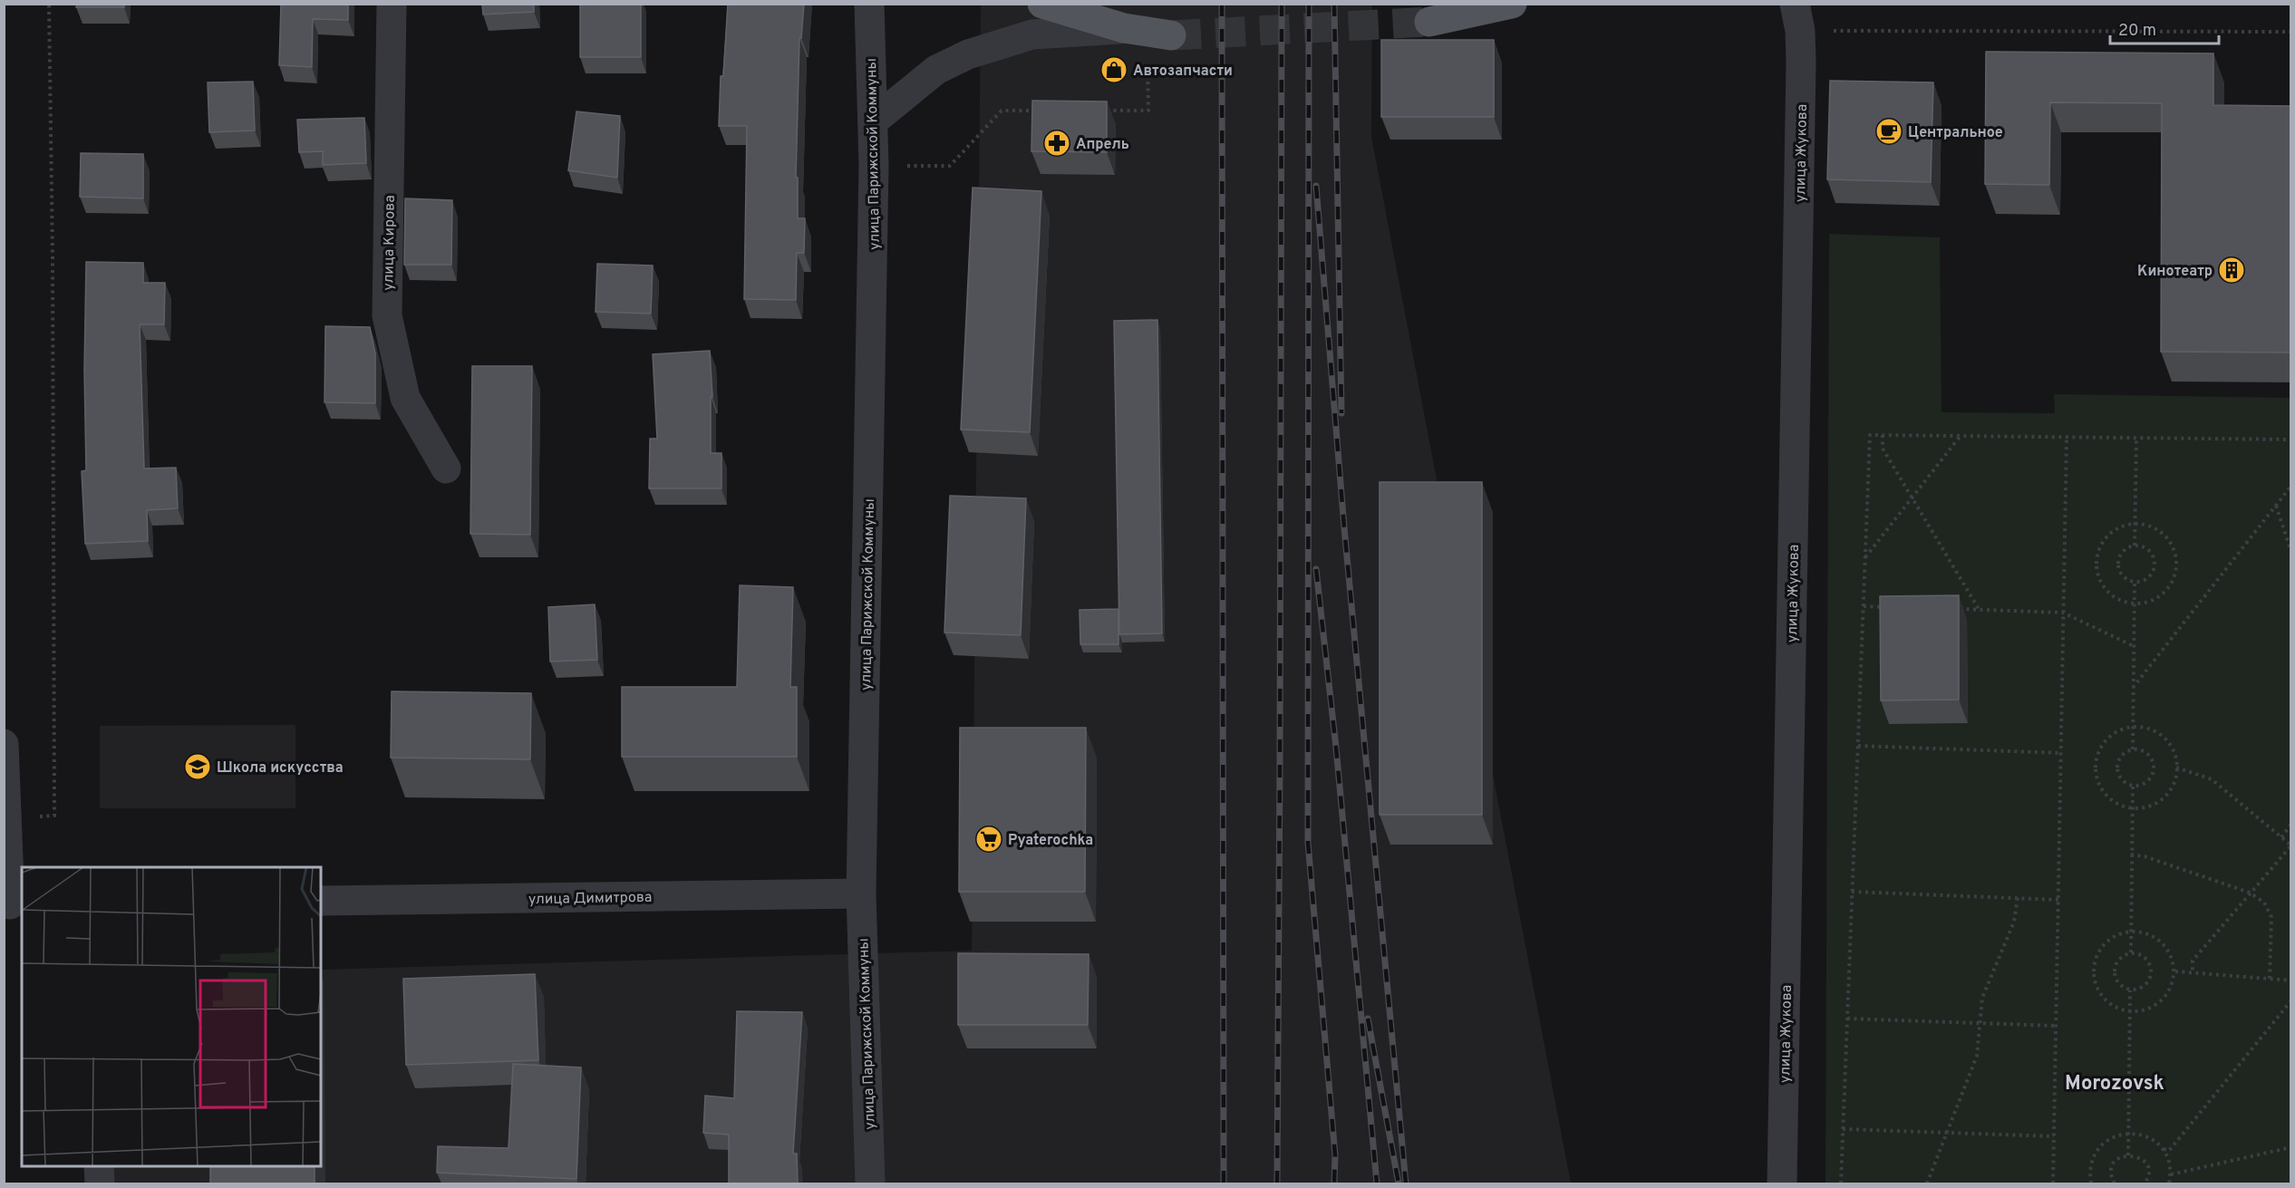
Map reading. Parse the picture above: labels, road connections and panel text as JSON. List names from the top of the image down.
{
  "streets": {
    "street": [
      "улица Жукова",
      "улица Парижской Коммуны",
      "улица Кирова",
      "улица Димитрова"
    ]
  },
  "crossings": [
    ["улица Парижской Коммуны", "улица Димитрова"]
  ],
  "districts": ["Morozovsk"],
  "places": {
    "shop": ["Автозапчасти"],
    "cafe": ["Центральное"],
    "pharmacy": ["Апрель"],
    "building": ["Кинотеатр"],
    "school or university": ["Школа искусства"],
    "supermarket": ["Pyaterochka"]
  },
  "scale_bar": "20 m"
}
